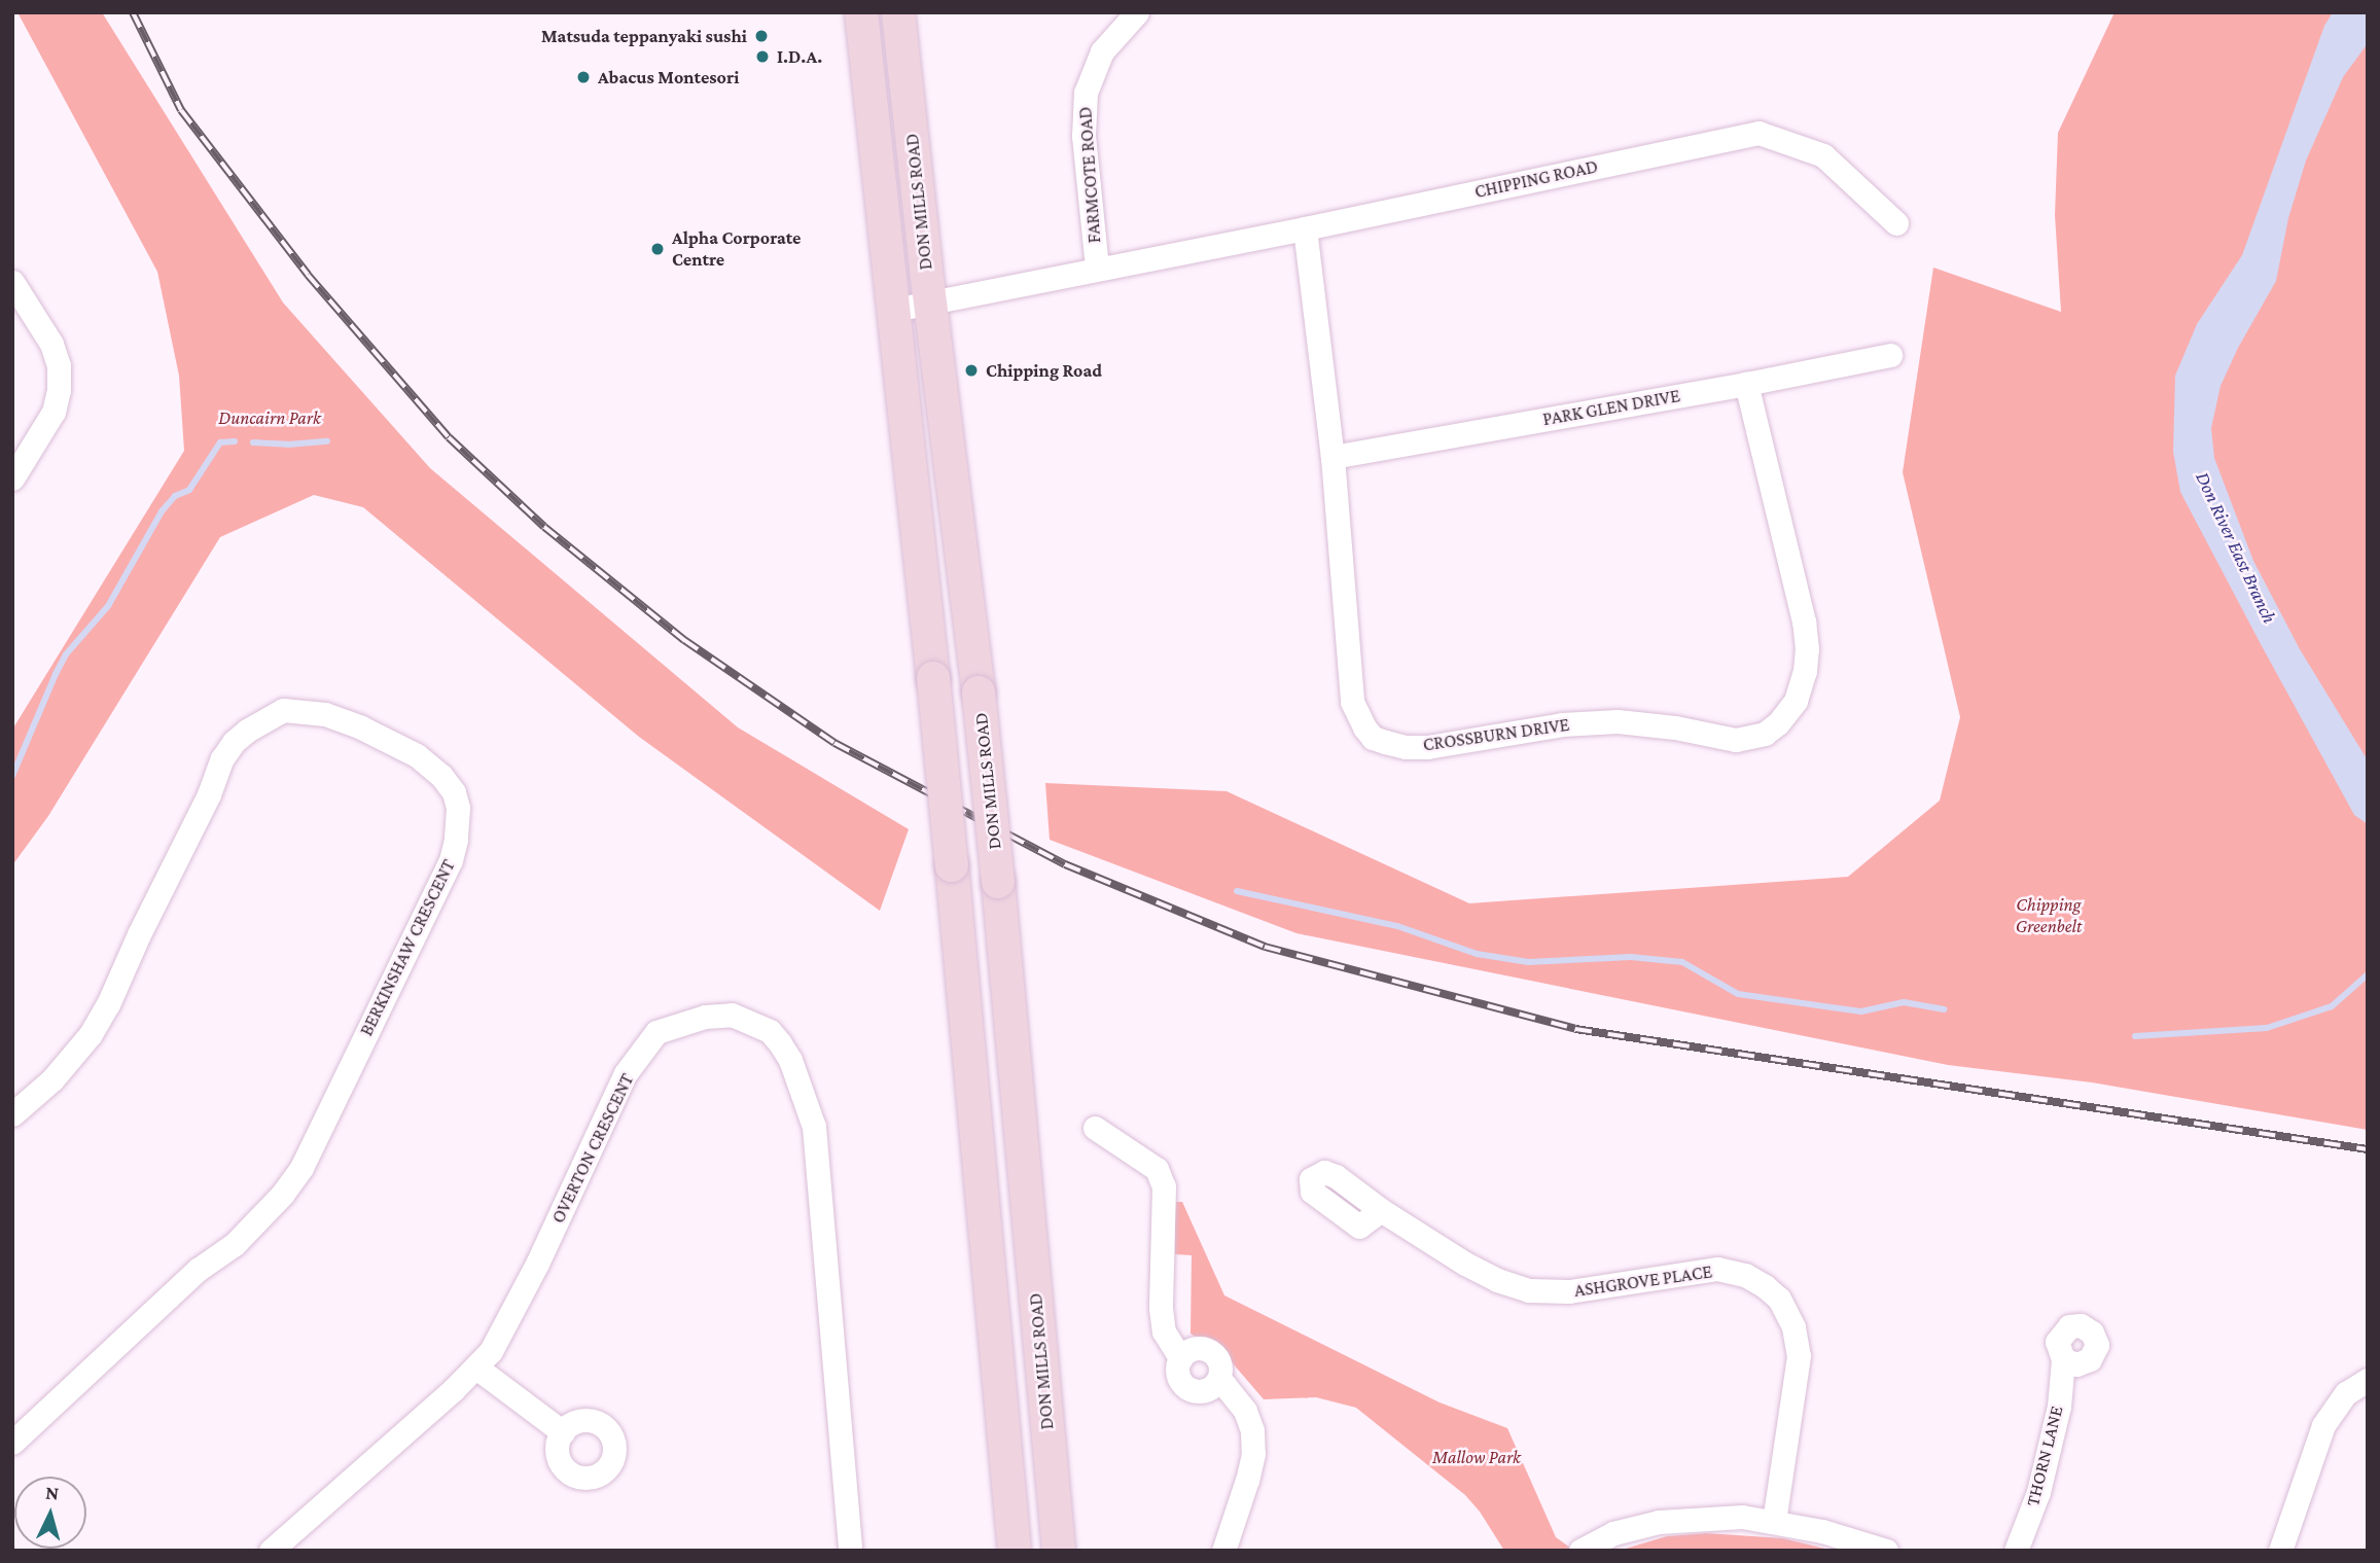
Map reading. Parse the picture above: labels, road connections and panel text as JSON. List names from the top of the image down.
{
  "streets": {
    "main road": ["DON MILLS ROAD"],
    "street": [
      "FARMCOTE ROAD",
      "CHIPPING ROAD",
      "PARK GLEN DRIVE",
      "CROSSBURN DRIVE",
      "BERKINSHAW CRESCENT",
      "OVERTON CRESCENT",
      "ASHGROVE PLACE",
      "THORN LANE"
    ]
  },
  "crossings": [
    ["FARMCOTE ROAD", "CHIPPING ROAD"],
    ["CHIPPING ROAD", "DON MILLS ROAD"],
    ["CHIPPING ROAD", "CROSSBURN DRIVE"],
    ["PARK GLEN DRIVE", "CROSSBURN DRIVE"]
  ],
  "water": ["Don River East Branch"],
  "parks": ["Duncairn Park", "Chipping Greenbelt", "Mallow Park"],
  "places": [
    "Matsuda teppanyaki sushi",
    "I.D.A.",
    "Abacus Montesori",
    "Alpha Corporate Centre",
    "Chipping Road"
  ],
  "north": "top"
}
